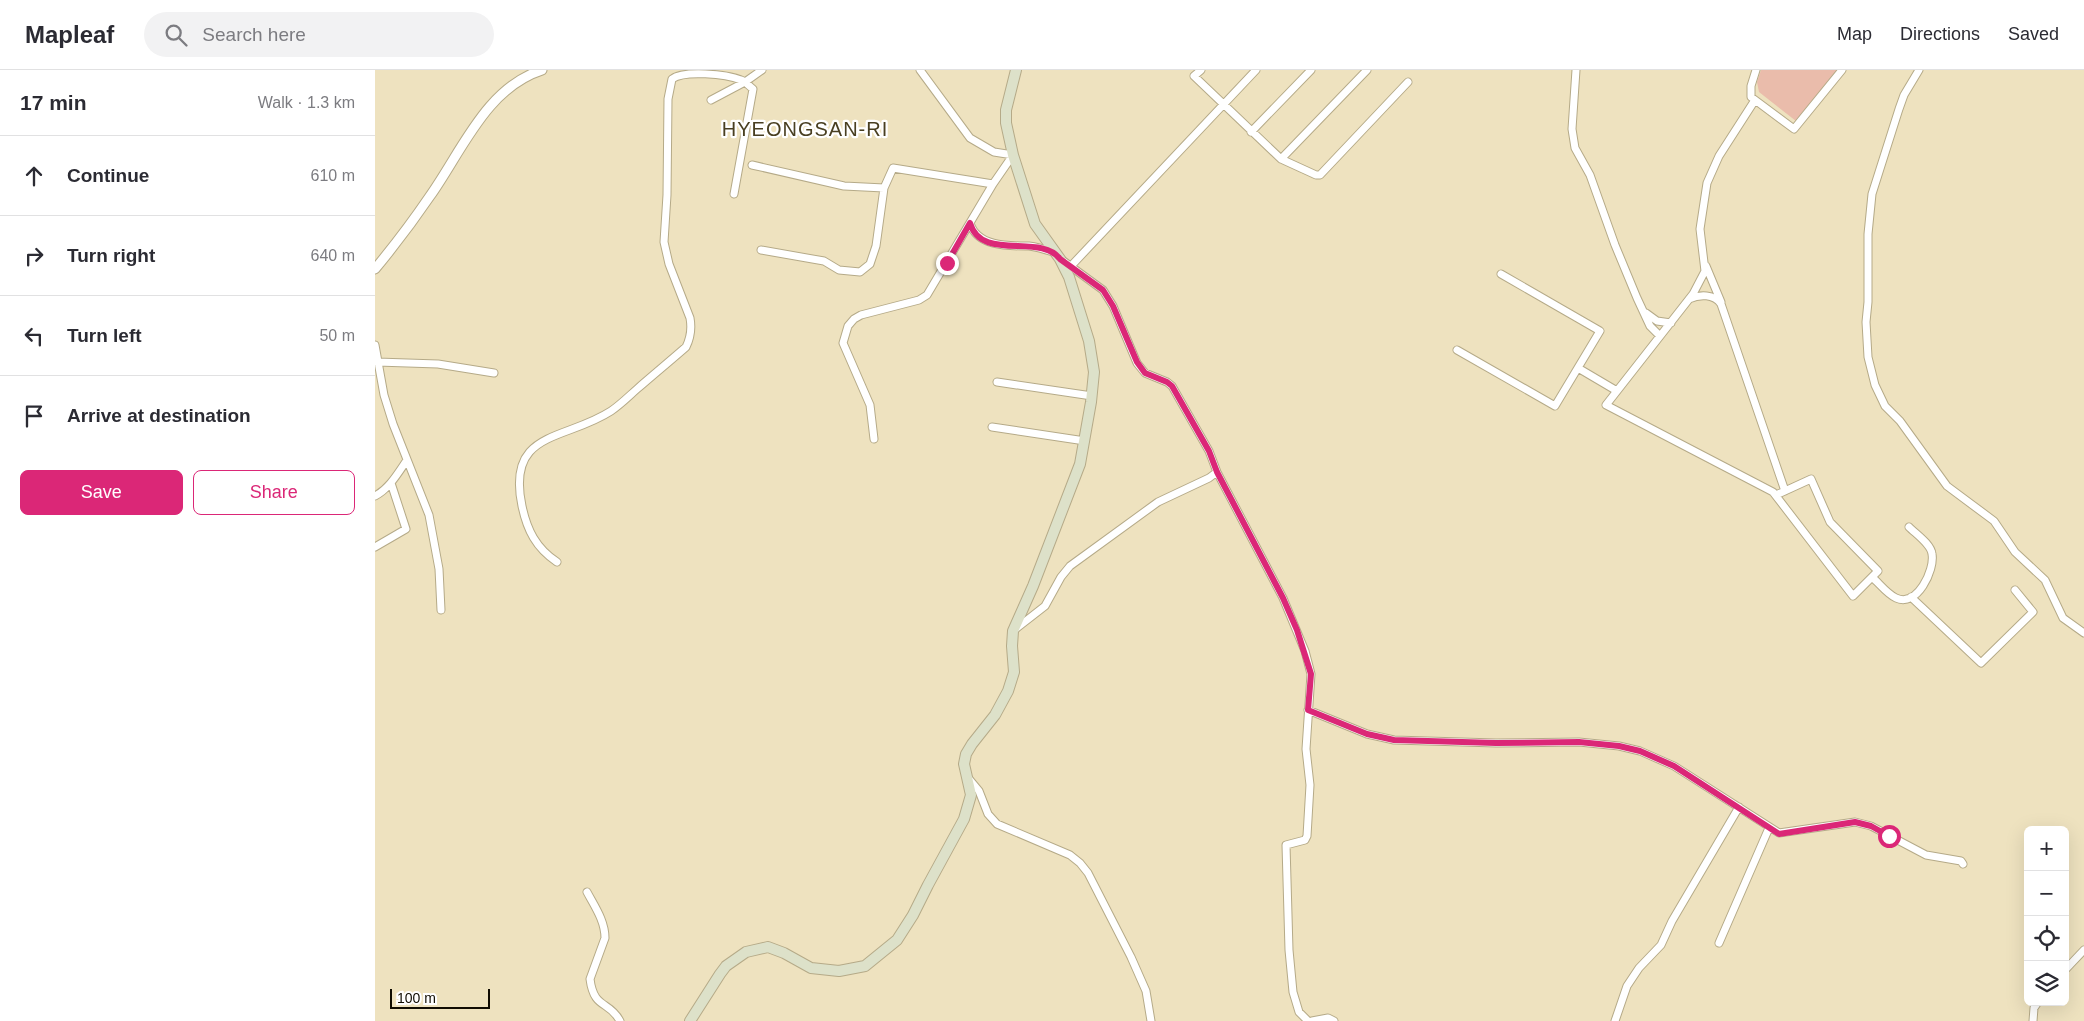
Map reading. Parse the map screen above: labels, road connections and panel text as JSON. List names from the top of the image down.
{
  "districts": ["HYEONGSAN-RI"],
  "scale_bar": "100 m",
  "page": {
    "header": "Mapleaf",
    "search": "Search here",
    "nav": ["Map", "Directions", "Saved"],
    "heading": ["17 min", "Walk · 1.3 km"],
    "list": [
      ["Continue", "610 m"],
      ["Turn right", "640 m"],
      ["Turn left", "50 m"],
      "Arrive at destination"
    ],
    "buttons": ["Save", "Share"],
    "map_buttons": ["+", "−"],
    "scale": "100 m"
  }
}
